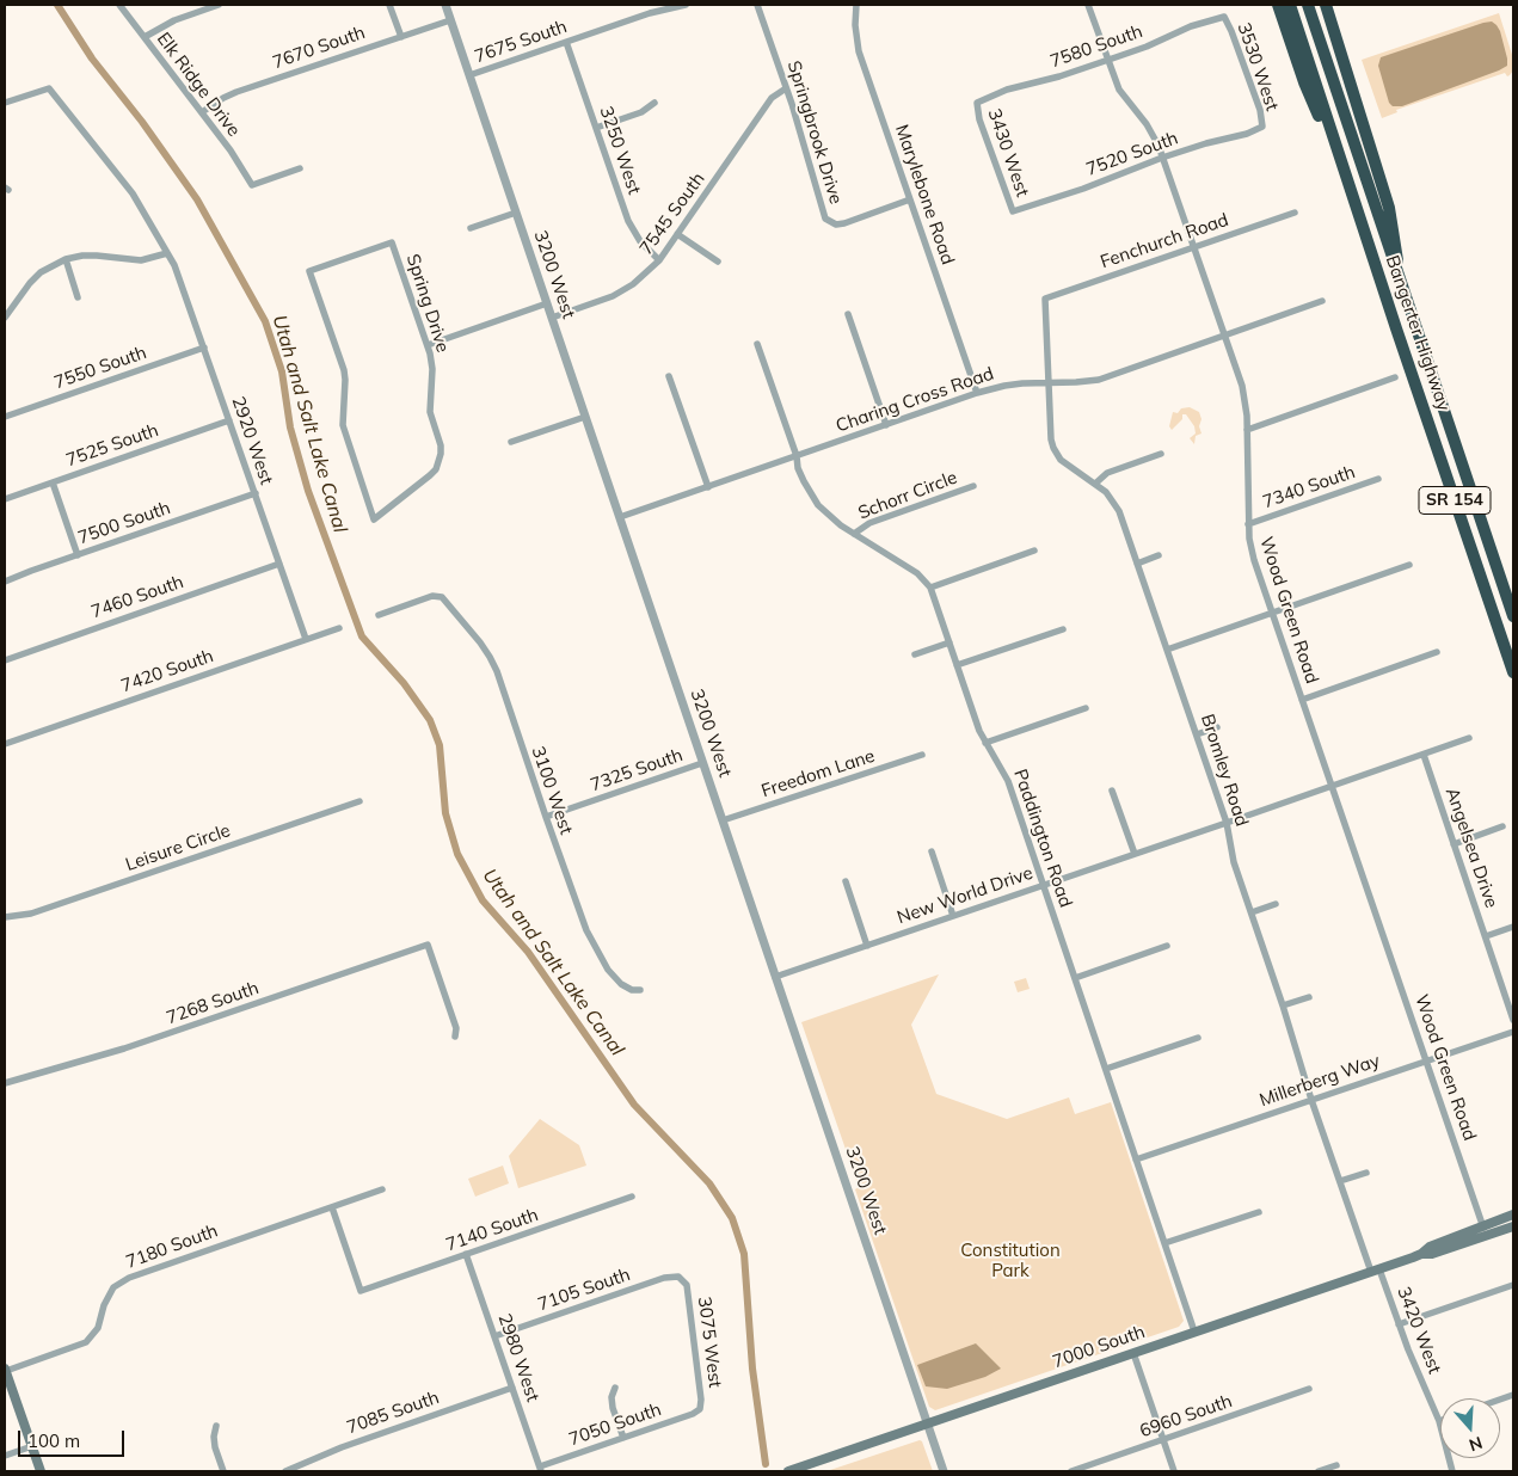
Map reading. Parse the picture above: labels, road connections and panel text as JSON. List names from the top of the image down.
{
  "streets": {
    "highway": ["Bangerter Highway", "SR 154"],
    "main road": ["7000 South"],
    "street": [
      "7675 South",
      "7580 South",
      "7670 South",
      "3530 West",
      "Elk Ridge Drive",
      "Springbrook Drive",
      "3250 West",
      "3430 West",
      "7520 South",
      "Marylebone Road",
      "7545 South",
      "Fenchurch Road",
      "3200 West",
      "Spring Drive",
      "7550 South",
      "Charing Cross Road",
      "2920 West",
      "7525 South",
      "7340 South",
      "Schorr Circle",
      "7500 South",
      "7460 South",
      "Wood Green Road",
      "7420 South",
      "7325 South",
      "Bromley Road",
      "Freedom Lane",
      "3100 West",
      "Paddington Road",
      "Leisure Circle",
      "Angelsea Drive",
      "New World Drive",
      "7268 South",
      "Millerberg Way",
      "7140 South",
      "7180 South",
      "7105 South",
      "3420 West",
      "3075 West",
      "2980 West",
      "7085 South",
      "6960 South",
      "7050 South"
    ]
  },
  "crossings": [
    ["7675 South", "3250 West"],
    ["7675 South", "3200 West"],
    ["7580 South", "3530 West"],
    ["7580 South", "3430 West"],
    ["7580 South", "Wood Green Road"],
    ["7670 South", "Elk Ridge Drive"],
    ["7670 South", "3200 West"],
    ["3530 West", "7520 South"],
    ["Springbrook Drive", "Marylebone Road"],
    ["Springbrook Drive", "7545 South"],
    ["3250 West", "7545 South"],
    ["3430 West", "7520 South"],
    ["7520 South", "Wood Green Road"],
    ["Marylebone Road", "Charing Cross Road"],
    ["7545 South", "3200 West"],
    ["Fenchurch Road", "Wood Green Road"],
    ["Fenchurch Road", "Bromley Road"],
    ["3200 West", "Charing Cross Road"],
    ["3200 West", "7325 South"],
    ["3200 West", "Freedom Lane"],
    ["3200 West", "New World Drive"],
    ["3200 West", "7000 South"],
    ["7550 South", "2920 West"],
    ["Charing Cross Road", "Wood Green Road"],
    ["Charing Cross Road", "Bromley Road"],
    ["Charing Cross Road", "Paddington Road"],
    ["2920 West", "7525 South"],
    ["2920 West", "7500 South"],
    ["2920 West", "7460 South"],
    ["2920 West", "7420 South"],
    ["7340 South", "Wood Green Road"],
    ["Schorr Circle", "Paddington Road"],
    ["Wood Green Road", "New World Drive"],
    ["Wood Green Road", "Millerberg Way"],
    ["Wood Green Road", "7000 South"],
    ["7325 South", "3100 West"],
    ["Bromley Road", "New World Drive"],
    ["Bromley Road", "Millerberg Way"],
    ["Bromley Road", "3420 West"],
    ["Bromley Road", "7000 South"],
    ["Paddington Road", "New World Drive"],
    ["Paddington Road", "Millerberg Way"],
    ["Paddington Road", "7000 South"],
    ["Angelsea Drive", "New World Drive"],
    ["7140 South", "7180 South"],
    ["7140 South", "2980 West"],
    ["7105 South", "3075 West"],
    ["7105 South", "2980 West"],
    ["3420 West", "7000 South"],
    ["3075 West", "7050 South"],
    ["2980 West", "7085 South"],
    ["2980 West", "7050 South"]
  ],
  "water": ["Utah and Salt Lake Canal"],
  "parks": ["Constitution Park"],
  "scale_bar": "100 m",
  "north": "bottom"
}
